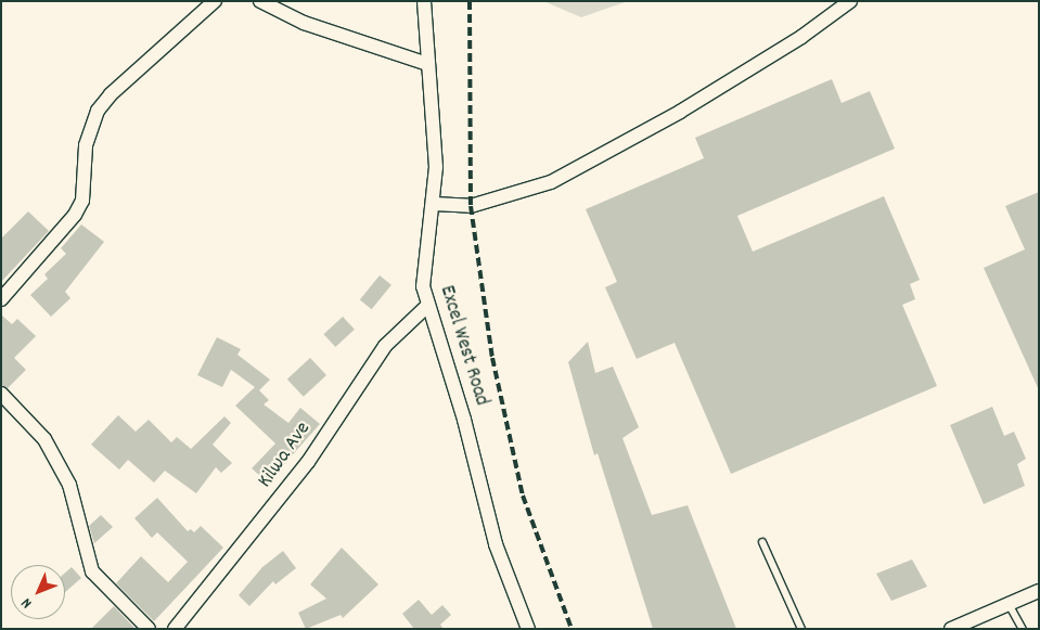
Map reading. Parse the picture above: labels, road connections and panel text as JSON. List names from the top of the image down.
{
  "streets": {
    "street": ["Excel West Road", "Kilwa Ave"]
  },
  "crossings": [
    ["Excel West Road", "Kilwa Ave"]
  ],
  "north": "bottom left"
}
